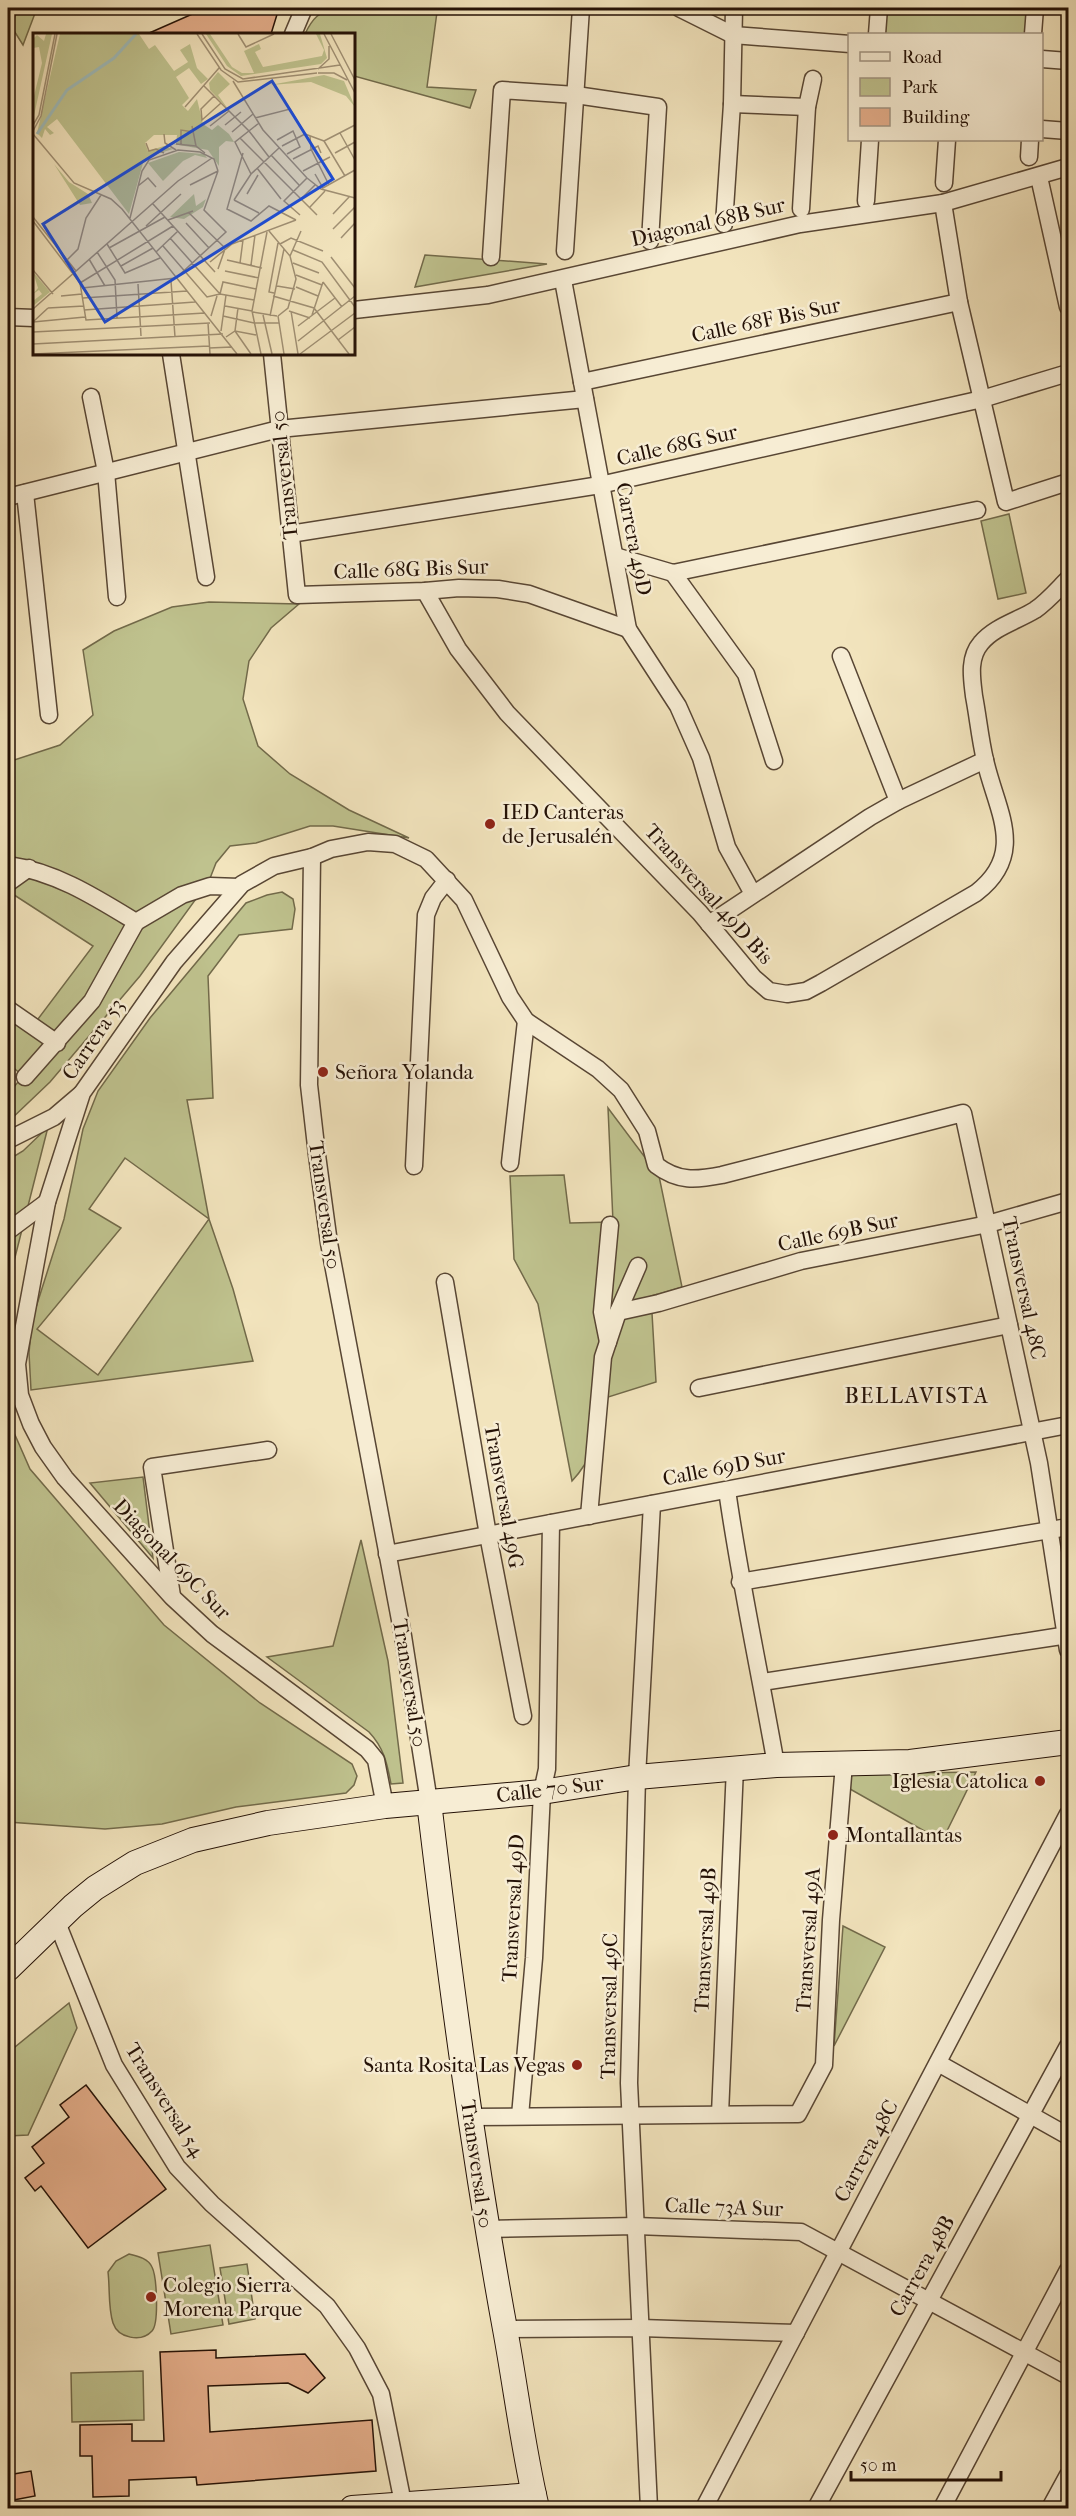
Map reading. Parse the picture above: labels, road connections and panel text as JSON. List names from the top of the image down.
{
  "streets": {
    "street": [
      "Diagonal 68B Sur",
      "Calle 68F Bis Sur",
      "Calle 68G Sur",
      "Transversal 50",
      "Carrera 49D",
      "Calle 68G Bis Sur",
      "Transversal 49D Bis",
      "Carrera 53",
      "Calle 69B Sur",
      "Transversal 48C",
      "Calle 69D Sur",
      "Transversal 49G",
      "Diagonal 69C Sur",
      "Calle 70 Sur",
      "Transversal 49D",
      "Transversal 49B",
      "Transversal 49A",
      "Transversal 49C",
      "Transversal 54",
      "Carrera 48C",
      "Calle 73A Sur",
      "Carrera 48B"
    ]
  },
  "crossings": [
    ["Diagonal 68B Sur", "Carrera 49D"],
    ["Calle 68F Bis Sur", "Transversal 50"],
    ["Calle 68F Bis Sur", "Carrera 49D"],
    ["Calle 68G Sur", "Transversal 50"],
    ["Calle 68G Sur", "Carrera 49D"],
    ["Transversal 50", "Calle 68G Bis Sur"],
    ["Transversal 50", "Carrera 53"],
    ["Transversal 50", "Calle 69D Sur"],
    ["Transversal 50", "Calle 70 Sur"],
    ["Transversal 50", "Calle 73A Sur"],
    ["Carrera 49D", "Calle 68G Bis Sur"],
    ["Calle 68G Bis Sur", "Transversal 49D Bis"],
    ["Carrera 53", "Transversal 48C"],
    ["Carrera 53", "Diagonal 69C Sur"],
    ["Calle 69B Sur", "Transversal 48C"],
    ["Transversal 48C", "Calle 69D Sur"],
    ["Calle 69D Sur", "Transversal 49G"],
    ["Calle 69D Sur", "Transversal 49D"],
    ["Calle 69D Sur", "Transversal 49C"],
    ["Diagonal 69C Sur", "Calle 70 Sur"],
    ["Calle 70 Sur", "Transversal 49D"],
    ["Calle 70 Sur", "Transversal 49B"],
    ["Calle 70 Sur", "Transversal 49A"],
    ["Calle 70 Sur", "Transversal 49C"],
    ["Calle 70 Sur", "Transversal 54"],
    ["Transversal 49B", "Transversal 49A"],
    ["Transversal 49C", "Calle 73A Sur"],
    ["Carrera 48C", "Calle 73A Sur"],
    ["Calle 73A Sur", "Carrera 48B"]
  ],
  "districts": ["BELLAVISTA"],
  "places": [
    "IED Canteras de Jerusalén",
    "Señora Yolanda",
    "Iglesia Catolica",
    "Montallantas",
    "Santa Rosita Las Vegas",
    "Colegio Sierra Morena Parque"
  ],
  "legend": ["Road", "Park", "Building"],
  "scale_bar": "50 m"
}
